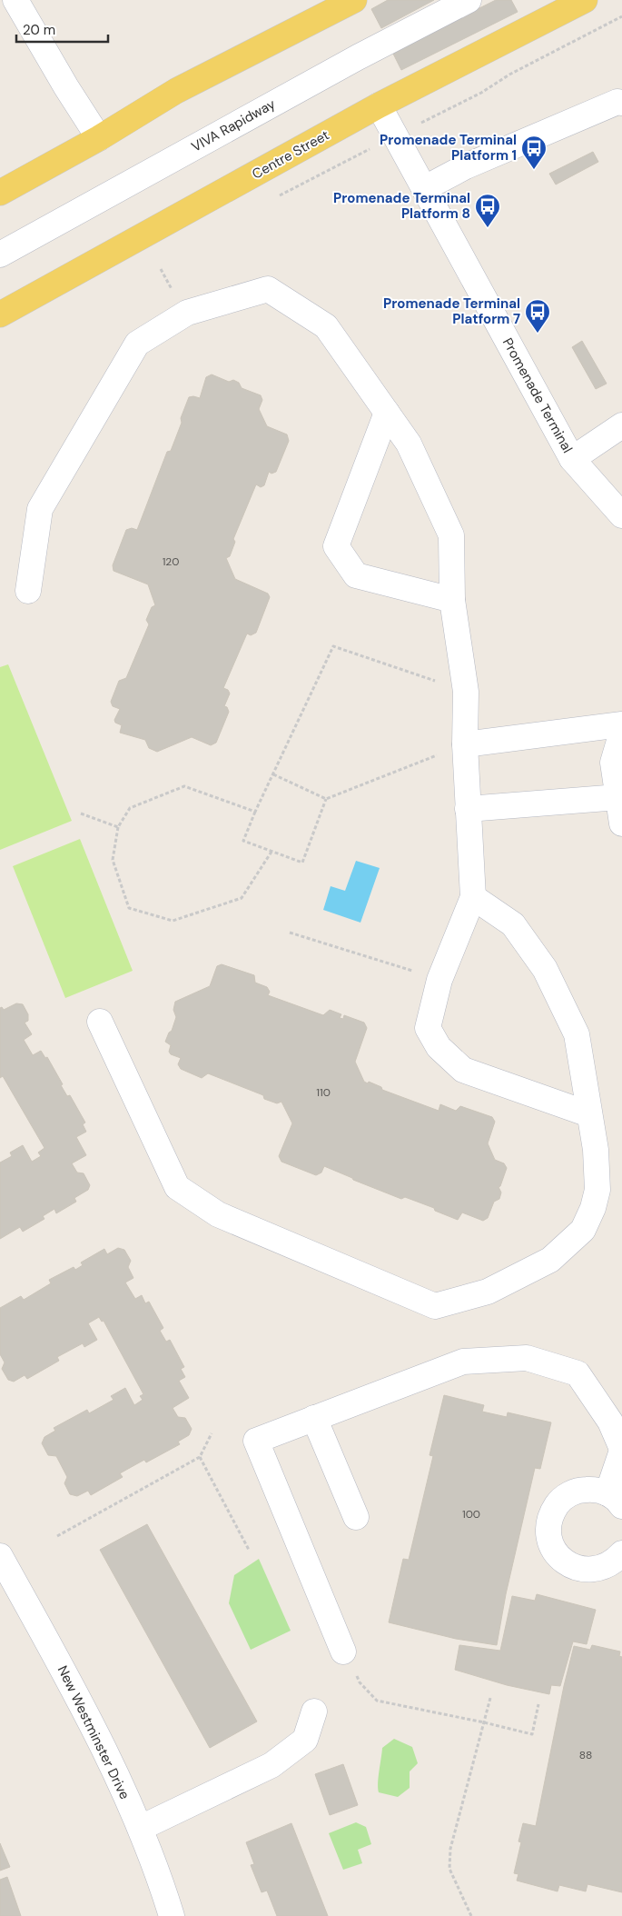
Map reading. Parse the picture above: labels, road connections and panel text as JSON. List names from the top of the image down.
{
  "streets": {
    "main road": ["Centre Street"],
    "street": ["VIVA Rapidway", "Promenade Terminal", "New Westminster Drive"]
  },
  "crossings": [
    ["Centre Street", "Promenade Terminal"]
  ],
  "places": {
    "bus stop": ["Promenade Terminal Platform 1", "Promenade Terminal Platform 8", "Promenade Terminal Platform 7"]
  },
  "house_numbers": [
    "120",
    "110",
    "100",
    "88"
  ],
  "scale_bar": "20 m"
}
